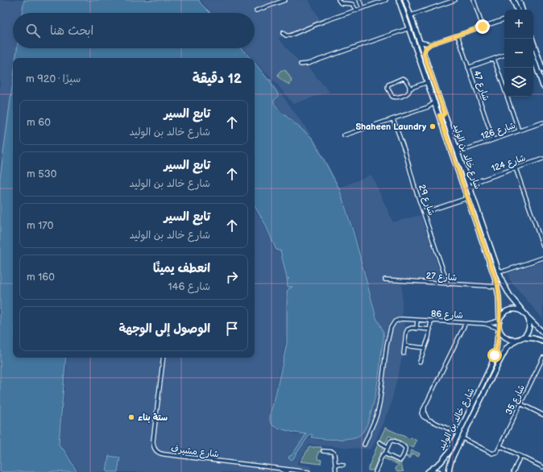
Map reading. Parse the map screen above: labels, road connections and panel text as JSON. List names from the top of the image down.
{
  "streets": {
    "main road": ["شارع خالد بن الوليد"],
    "street": [
      "شارع 47",
      "شارع 126",
      "شارع 124",
      "شارع 29",
      "شارع 27",
      "شارع 86",
      "شارع 35",
      "شارع مشيرف"
    ]
  },
  "crossings": [
    ["شارع 47", "شارع 126"],
    ["شارع 126", "شارع خالد بن الوليد"],
    ["شارع خالد بن الوليد", "شارع 124"],
    ["شارع خالد بن الوليد", "شارع 27"],
    ["شارع خالد بن الوليد", "شارع 86"],
    ["شارع 29", "شارع 27"]
  ],
  "places": ["Shaheen Laundry", "ستة بناء"],
  "page": {
    "map_buttons": ["+", "−"],
    "search": "ابحث هنا",
    "heading": ["12 دقيقة", "سيرًا · 920 m"],
    "list": [
      ["تابع السير", "شارع خالد بن الوليد", "60 m"],
      ["تابع السير", "شارع خالد بن الوليد", "530 m"],
      ["تابع السير", "شارع خالد بن الوليد", "170 m"],
      ["انعطف يمينًا", "شارع 146", "160 m"],
      "الوصول إلى الوجهة"
    ]
  }
}
